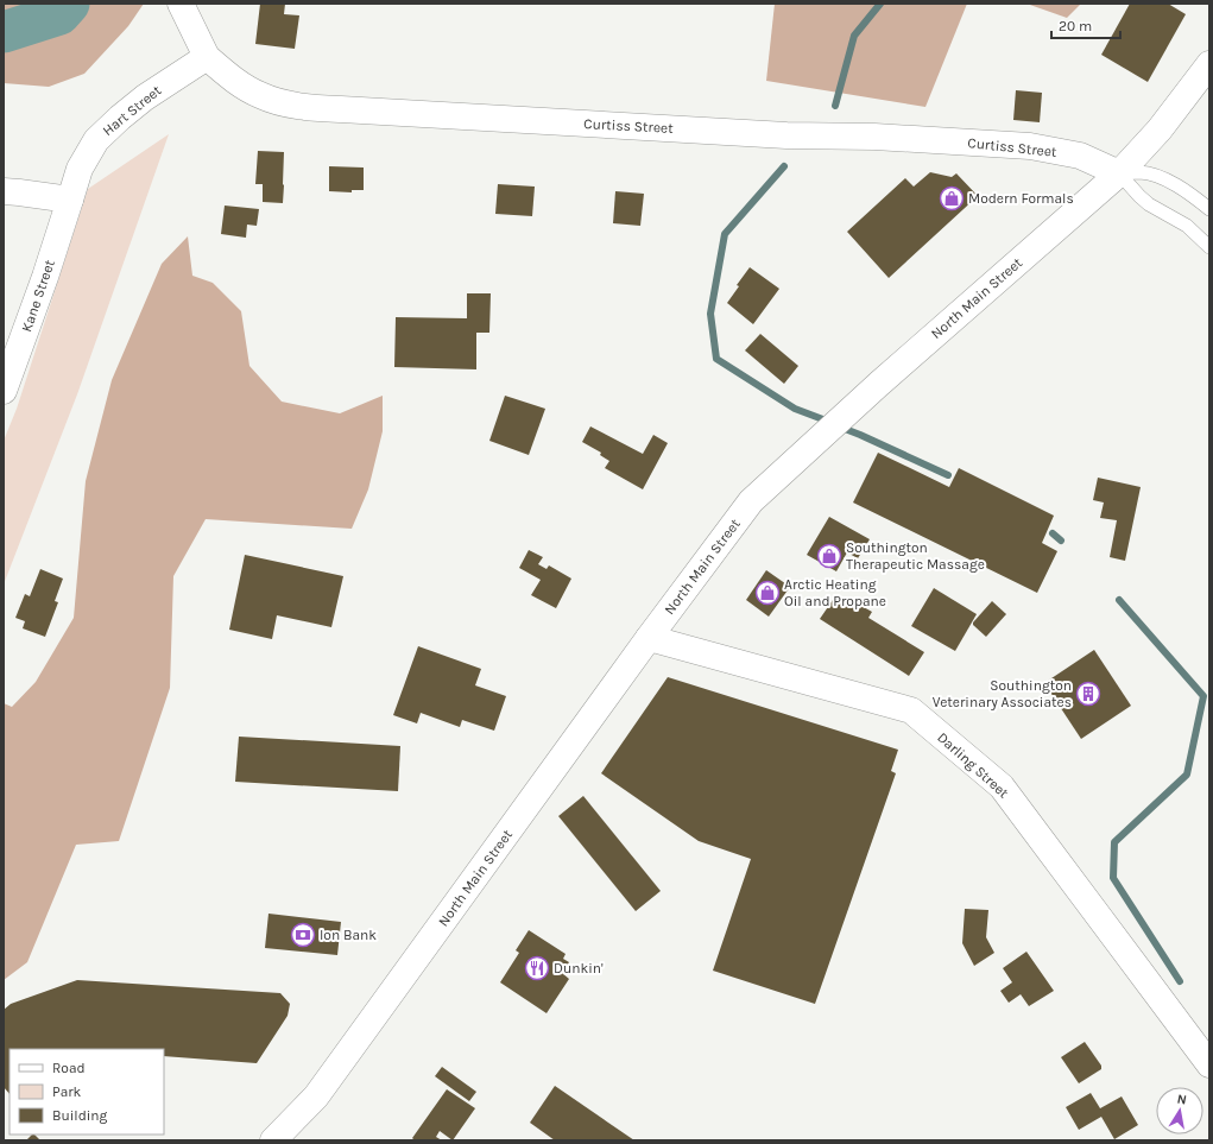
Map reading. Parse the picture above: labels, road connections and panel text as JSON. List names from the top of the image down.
{
  "streets": {
    "main road": [
      "Hart Street",
      "Curtiss Street",
      "Kane Street",
      "North Main Street",
      "Darling Street"
    ]
  },
  "crossings": [
    ["Hart Street", "Curtiss Street"],
    ["Hart Street", "Kane Street"],
    ["Curtiss Street", "North Main Street"],
    ["North Main Street", "Darling Street"]
  ],
  "places": {
    "shop": ["Modern Formals", "Southington Therapeutic Massage", "Arctic Heating Oil and Propane"],
    "building": ["Southington Veterinary Associates"],
    "bank": ["Ion Bank"],
    "restaurant": ["Dunkin'"]
  },
  "legend": ["Road", "Park", "Building"],
  "scale_bar": "20 m",
  "north": "top"
}
